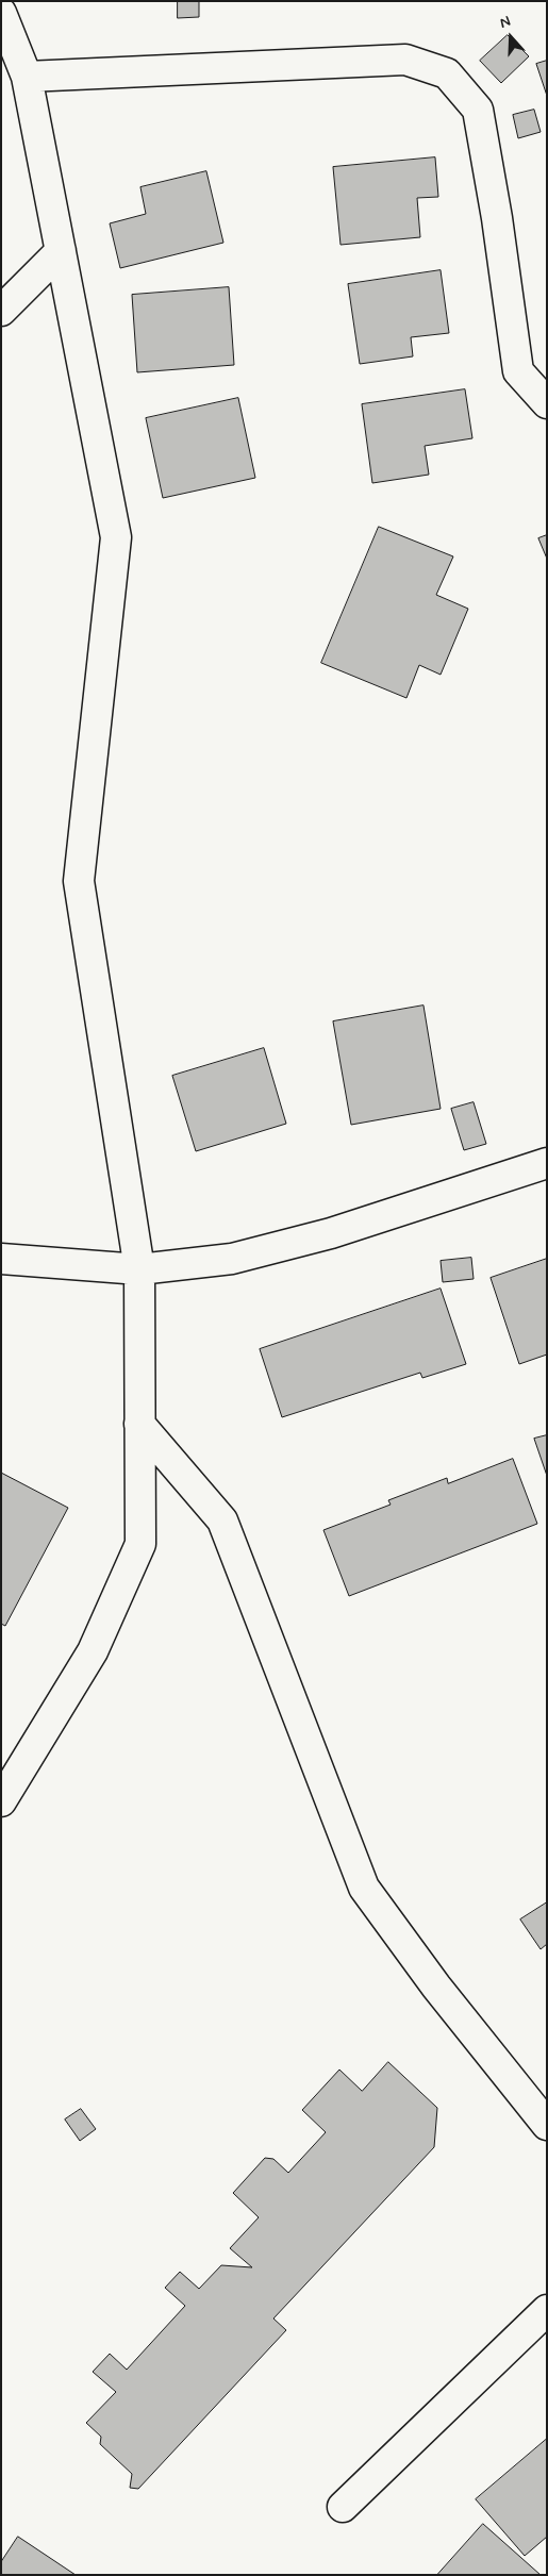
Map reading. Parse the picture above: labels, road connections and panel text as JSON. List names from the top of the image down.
{
  "north": "top"
}
